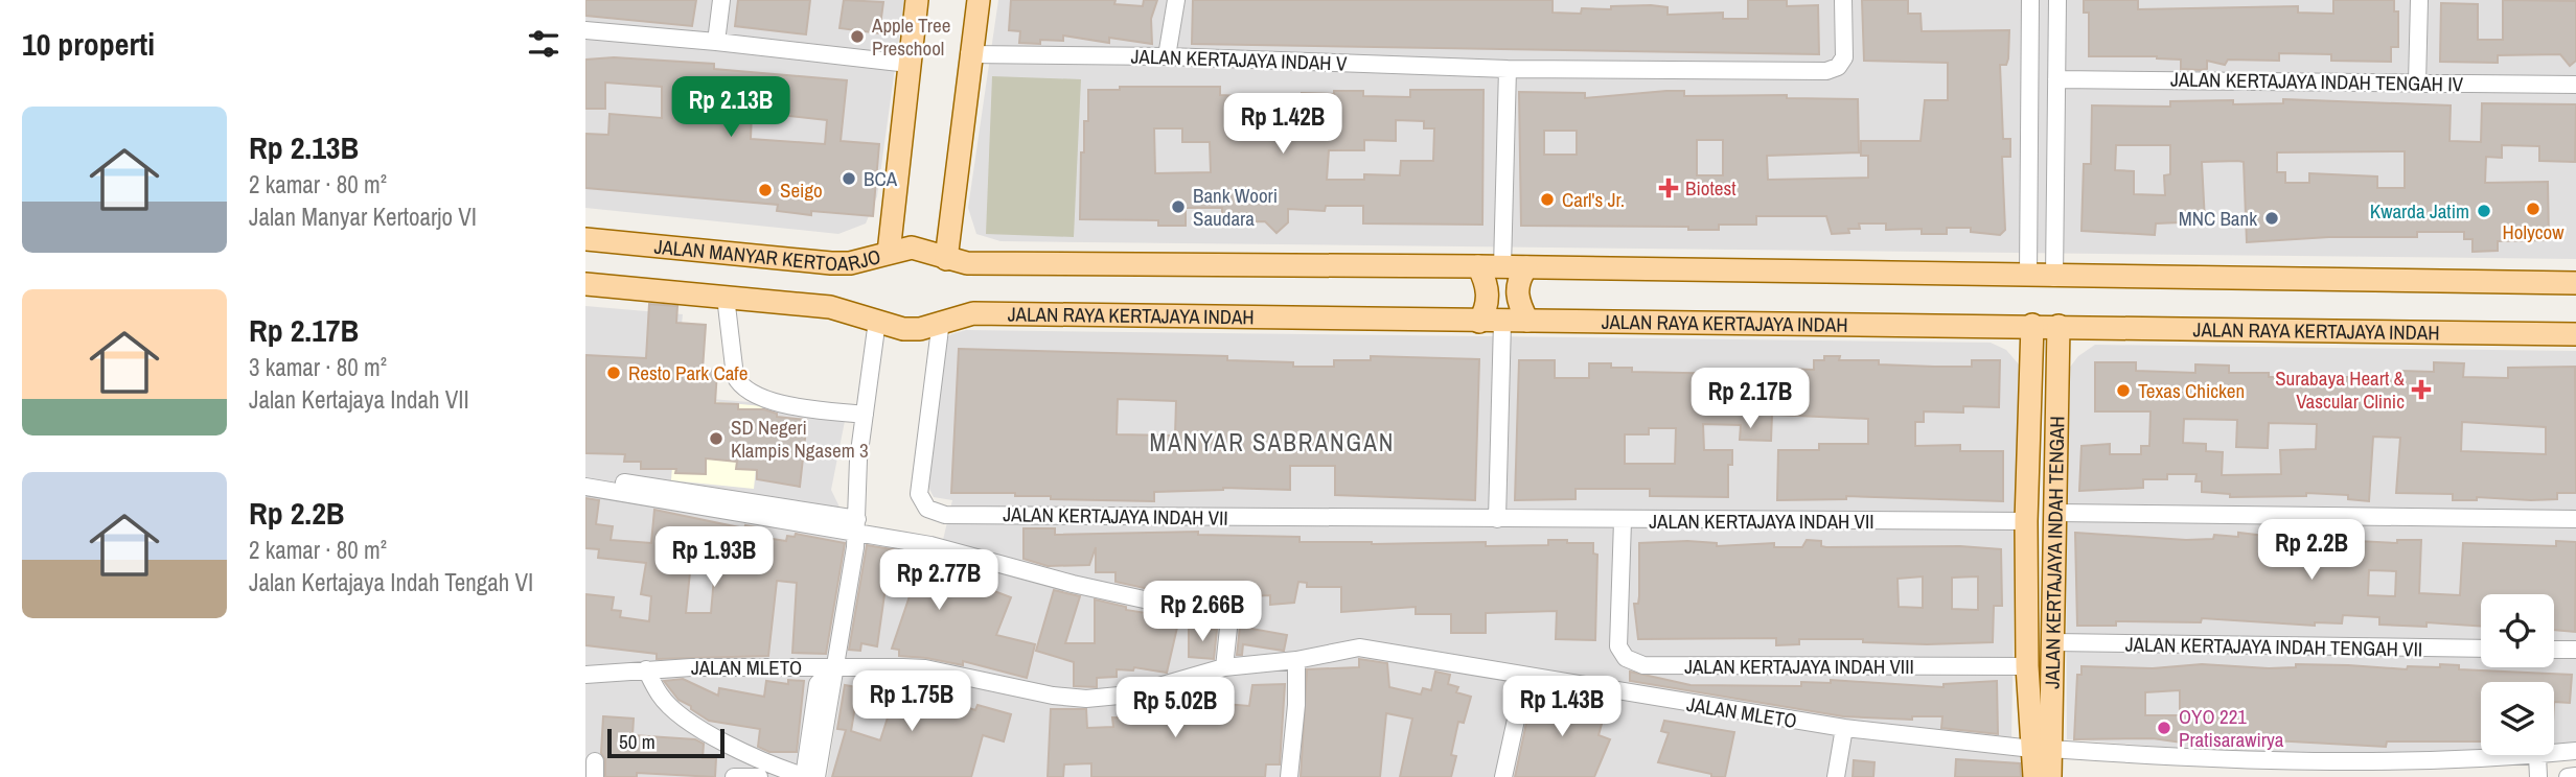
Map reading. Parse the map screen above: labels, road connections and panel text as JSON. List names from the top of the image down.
{
  "streets": {
    "main road": ["JALAN MANYAR KERTOARJO", "JALAN RAYA KERTAJAYA INDAH", "JALAN KERTAJAYA INDAH TENGAH"],
    "street": [
      "JALAN KERTAJAYA INDAH V",
      "JALAN KERTAJAYA INDAH TENGAH IV",
      "JALAN KERTAJAYA INDAH VII",
      "JALAN KERTAJAYA INDAH TENGAH VII",
      "JALAN KERTAJAYA INDAH VIII",
      "JALAN MLETO"
    ]
  },
  "crossings": [
    ["JALAN RAYA KERTAJAYA INDAH", "JALAN KERTAJAYA INDAH VII"],
    ["JALAN RAYA KERTAJAYA INDAH", "JALAN KERTAJAYA INDAH TENGAH"],
    ["JALAN KERTAJAYA INDAH VII", "JALAN KERTAJAYA INDAH TENGAH"],
    ["JALAN KERTAJAYA INDAH VII", "JALAN KERTAJAYA INDAH VIII"],
    ["JALAN KERTAJAYA INDAH TENGAH", "JALAN KERTAJAYA INDAH TENGAH VII"],
    ["JALAN KERTAJAYA INDAH TENGAH", "JALAN KERTAJAYA INDAH VIII"],
    ["JALAN KERTAJAYA INDAH TENGAH", "JALAN MLETO"]
  ],
  "districts": ["MANYAR SABRANGAN"],
  "places": {
    "other": [
      "Apple Tree Preschool",
      "BCA",
      "Seigo",
      "Carl's Jr.",
      "Bank Woori Saudara",
      "Holycow",
      "Kwarda Jatim",
      "MNC Bank",
      "Resto Park Cafe",
      "Texas Chicken",
      "SD Negeri Klampis Ngasem 3",
      "OYO 221 Pratisarawirya"
    ],
    "health": ["Biotest", "Surabaya Heart & Vascular Clinic"]
  },
  "scale_bar": "50 m",
  "page": {
    "heading": "10 properti",
    "price": [
      "Rp 2.13B",
      "Rp 1.42B",
      "Rp 2.17B",
      "Rp 2.2B",
      "Rp 1.93B",
      "Rp 2.77B",
      "Rp 2.66B",
      "Rp 1.75B",
      "Rp 1.43B",
      "Rp 5.02B"
    ],
    "list": [
      {
        "name": "Rp 2.13B",
        "note": "2 kamar · 80 m² · Jalan Manyar Kertoarjo VI"
      },
      {
        "name": "Rp 2.17B",
        "note": "3 kamar · 80 m² · Jalan Kertajaya Indah VII"
      },
      {
        "name": "Rp 2.2B",
        "note": "2 kamar · 80 m² · Jalan Kertajaya Indah Tengah VI"
      }
    ],
    "scale": "50 m"
  }
}
